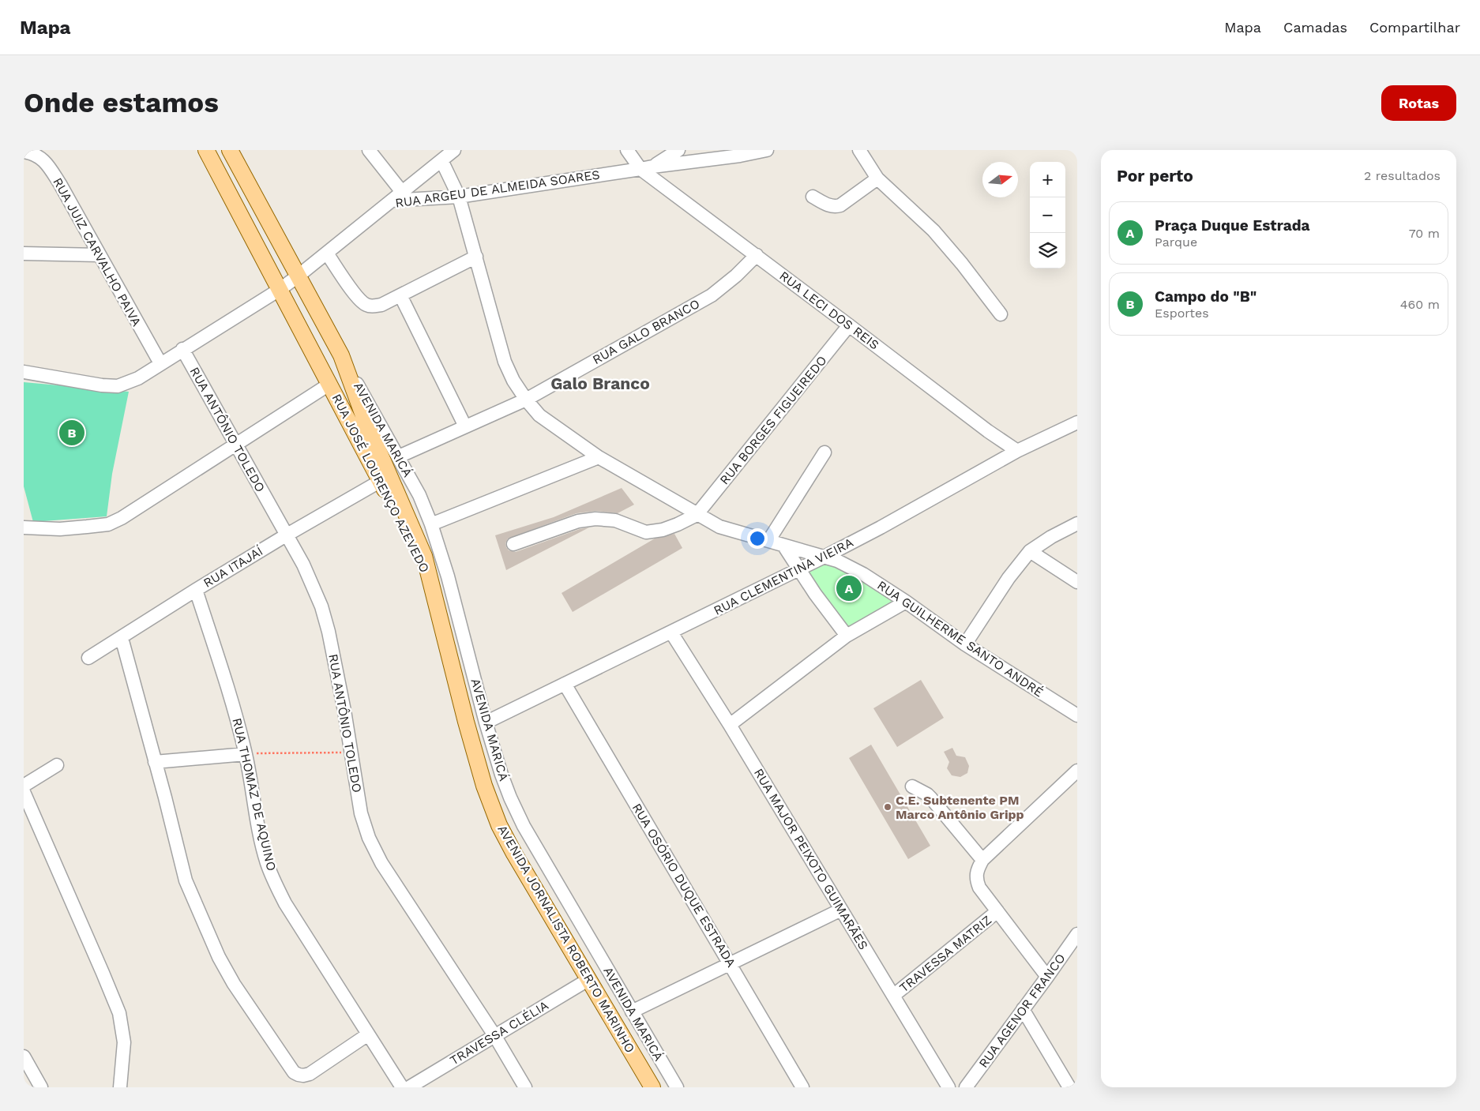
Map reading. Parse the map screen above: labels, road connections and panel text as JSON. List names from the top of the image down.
{
  "streets": {
    "main road": ["RUA JOSÉ LOURENÇO AZEVEDO", "AVENIDA JORNALISTA ROBERTO MARINHO"],
    "street": [
      "RUA ARGEU DE ALMEIDA SOARES",
      "RUA JUIZ CARVALHO PAIVA",
      "RUA LECI DOS REIS",
      "RUA GALO BRANCO",
      "RUA BORGES FIGUEIREDO",
      "RUA ANTÔNIO TOLEDO",
      "AVENIDA MARICÁ",
      "RUA ITAJAÍ",
      "RUA CLEMENTINA VIEIRA",
      "RUA GUILHERME SANTO ANDRÉ",
      "RUA THOMAZ DE AQUINO",
      "RUA MAJOR PEIXOTO GUIMARÃES",
      "RUA OSÓRIO DUQUE ESTRADA",
      "TRAVESSA MATRIZ",
      "RUA AGENOR FRANCO",
      "TRAVESSA CLÉLIA"
    ]
  },
  "crossings": [
    ["RUA ARGEU DE ALMEIDA SOARES", "RUA JUIZ CARVALHO PAIVA"],
    ["RUA ARGEU DE ALMEIDA SOARES", "RUA LECI DOS REIS"],
    ["RUA ARGEU DE ALMEIDA SOARES", "RUA ANTÔNIO TOLEDO"],
    ["RUA ARGEU DE ALMEIDA SOARES", "RUA JOSÉ LOURENÇO AZEVEDO"],
    ["RUA ARGEU DE ALMEIDA SOARES", "RUA GUILHERME SANTO ANDRÉ"],
    ["RUA LECI DOS REIS", "RUA GALO BRANCO"],
    ["RUA LECI DOS REIS", "RUA BORGES FIGUEIREDO"],
    ["RUA LECI DOS REIS", "RUA CLEMENTINA VIEIRA"],
    ["RUA GALO BRANCO", "AVENIDA MARICÁ"],
    ["RUA GALO BRANCO", "RUA GUILHERME SANTO ANDRÉ"],
    ["RUA BORGES FIGUEIREDO", "RUA GUILHERME SANTO ANDRÉ"],
    ["RUA ANTÔNIO TOLEDO", "RUA ITAJAÍ"],
    ["RUA ANTÔNIO TOLEDO", "TRAVESSA CLÉLIA"],
    ["AVENIDA MARICÁ", "RUA JOSÉ LOURENÇO AZEVEDO"],
    ["AVENIDA MARICÁ", "RUA CLEMENTINA VIEIRA"],
    ["RUA JOSÉ LOURENÇO AZEVEDO", "RUA ITAJAÍ"],
    ["RUA JOSÉ LOURENÇO AZEVEDO", "AVENIDA JORNALISTA ROBERTO MARINHO"],
    ["RUA ITAJAÍ", "RUA THOMAZ DE AQUINO"],
    ["RUA CLEMENTINA VIEIRA", "RUA GUILHERME SANTO ANDRÉ"],
    ["RUA CLEMENTINA VIEIRA", "RUA MAJOR PEIXOTO GUIMARÃES"],
    ["RUA CLEMENTINA VIEIRA", "RUA OSÓRIO DUQUE ESTRADA"],
    ["RUA MAJOR PEIXOTO GUIMARÃES", "TRAVESSA MATRIZ"],
    ["AVENIDA JORNALISTA ROBERTO MARINHO", "TRAVESSA CLÉLIA"]
  ],
  "districts": ["Galo Branco"],
  "places": ["C.E. Subtenente PM Marco Antônio Gripp"],
  "north": "right",
  "page": {
    "header": "Mapa",
    "nav": ["Mapa", "Camadas", "Compartilhar"],
    "buttons": "Rotas",
    "title": "Onde estamos",
    "heading": ["Por perto", "2 resultados"],
    "map_buttons": ["+", "−"],
    "list": [
      {
        "mark": "A",
        "name": "Praça Duque Estrada",
        "note": "Parque",
        "value": "70 m"
      },
      {
        "mark": "B",
        "name": "Campo do \"B\"",
        "note": "Esportes",
        "value": "460 m"
      }
    ],
    "pins": ["B", "A"]
  }
}
